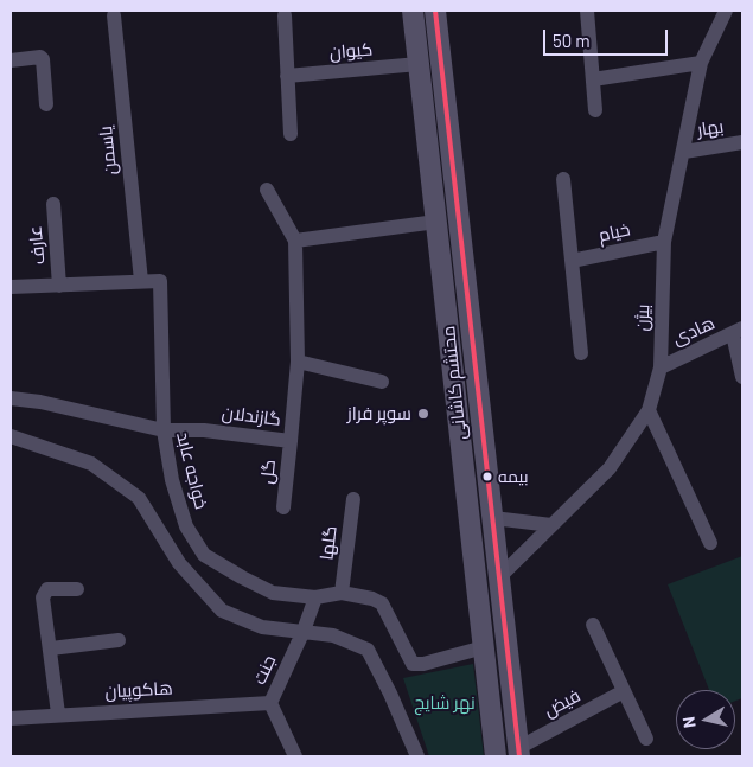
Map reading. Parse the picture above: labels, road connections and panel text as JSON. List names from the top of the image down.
{
  "streets": {
    "main road": ["محتشم کاشانی"],
    "street": [
      "کیوان",
      "بهار",
      "یاسمن",
      "خیام",
      "عارف",
      "بیژن",
      "هادی",
      "گازندلان",
      "خواجه عابد",
      "گل",
      "گلها",
      "جنت",
      "هاکوپیان",
      "فیض"
    ]
  },
  "crossings": [
    ["کیوان", "محتشم کاشانی"],
    ["بهار", "بیژن"],
    ["خیام", "بیژن"],
    ["بیژن", "هادی"],
    ["بیژن", "محتشم کاشانی"],
    ["محتشم کاشانی", "خواجه عابد"],
    ["محتشم کاشانی", "فیض"],
    ["گازندلان", "خواجه عابد"],
    ["گازندلان", "گل"],
    ["خواجه عابد", "گلها"],
    ["خواجه عابد", "جنت"],
    ["جنت", "هاکوپیان"]
  ],
  "parks": ["نهر شایج"],
  "places": ["سوپر فراز", "بیمه"],
  "scale_bar": "50 m",
  "north": "left"
}
